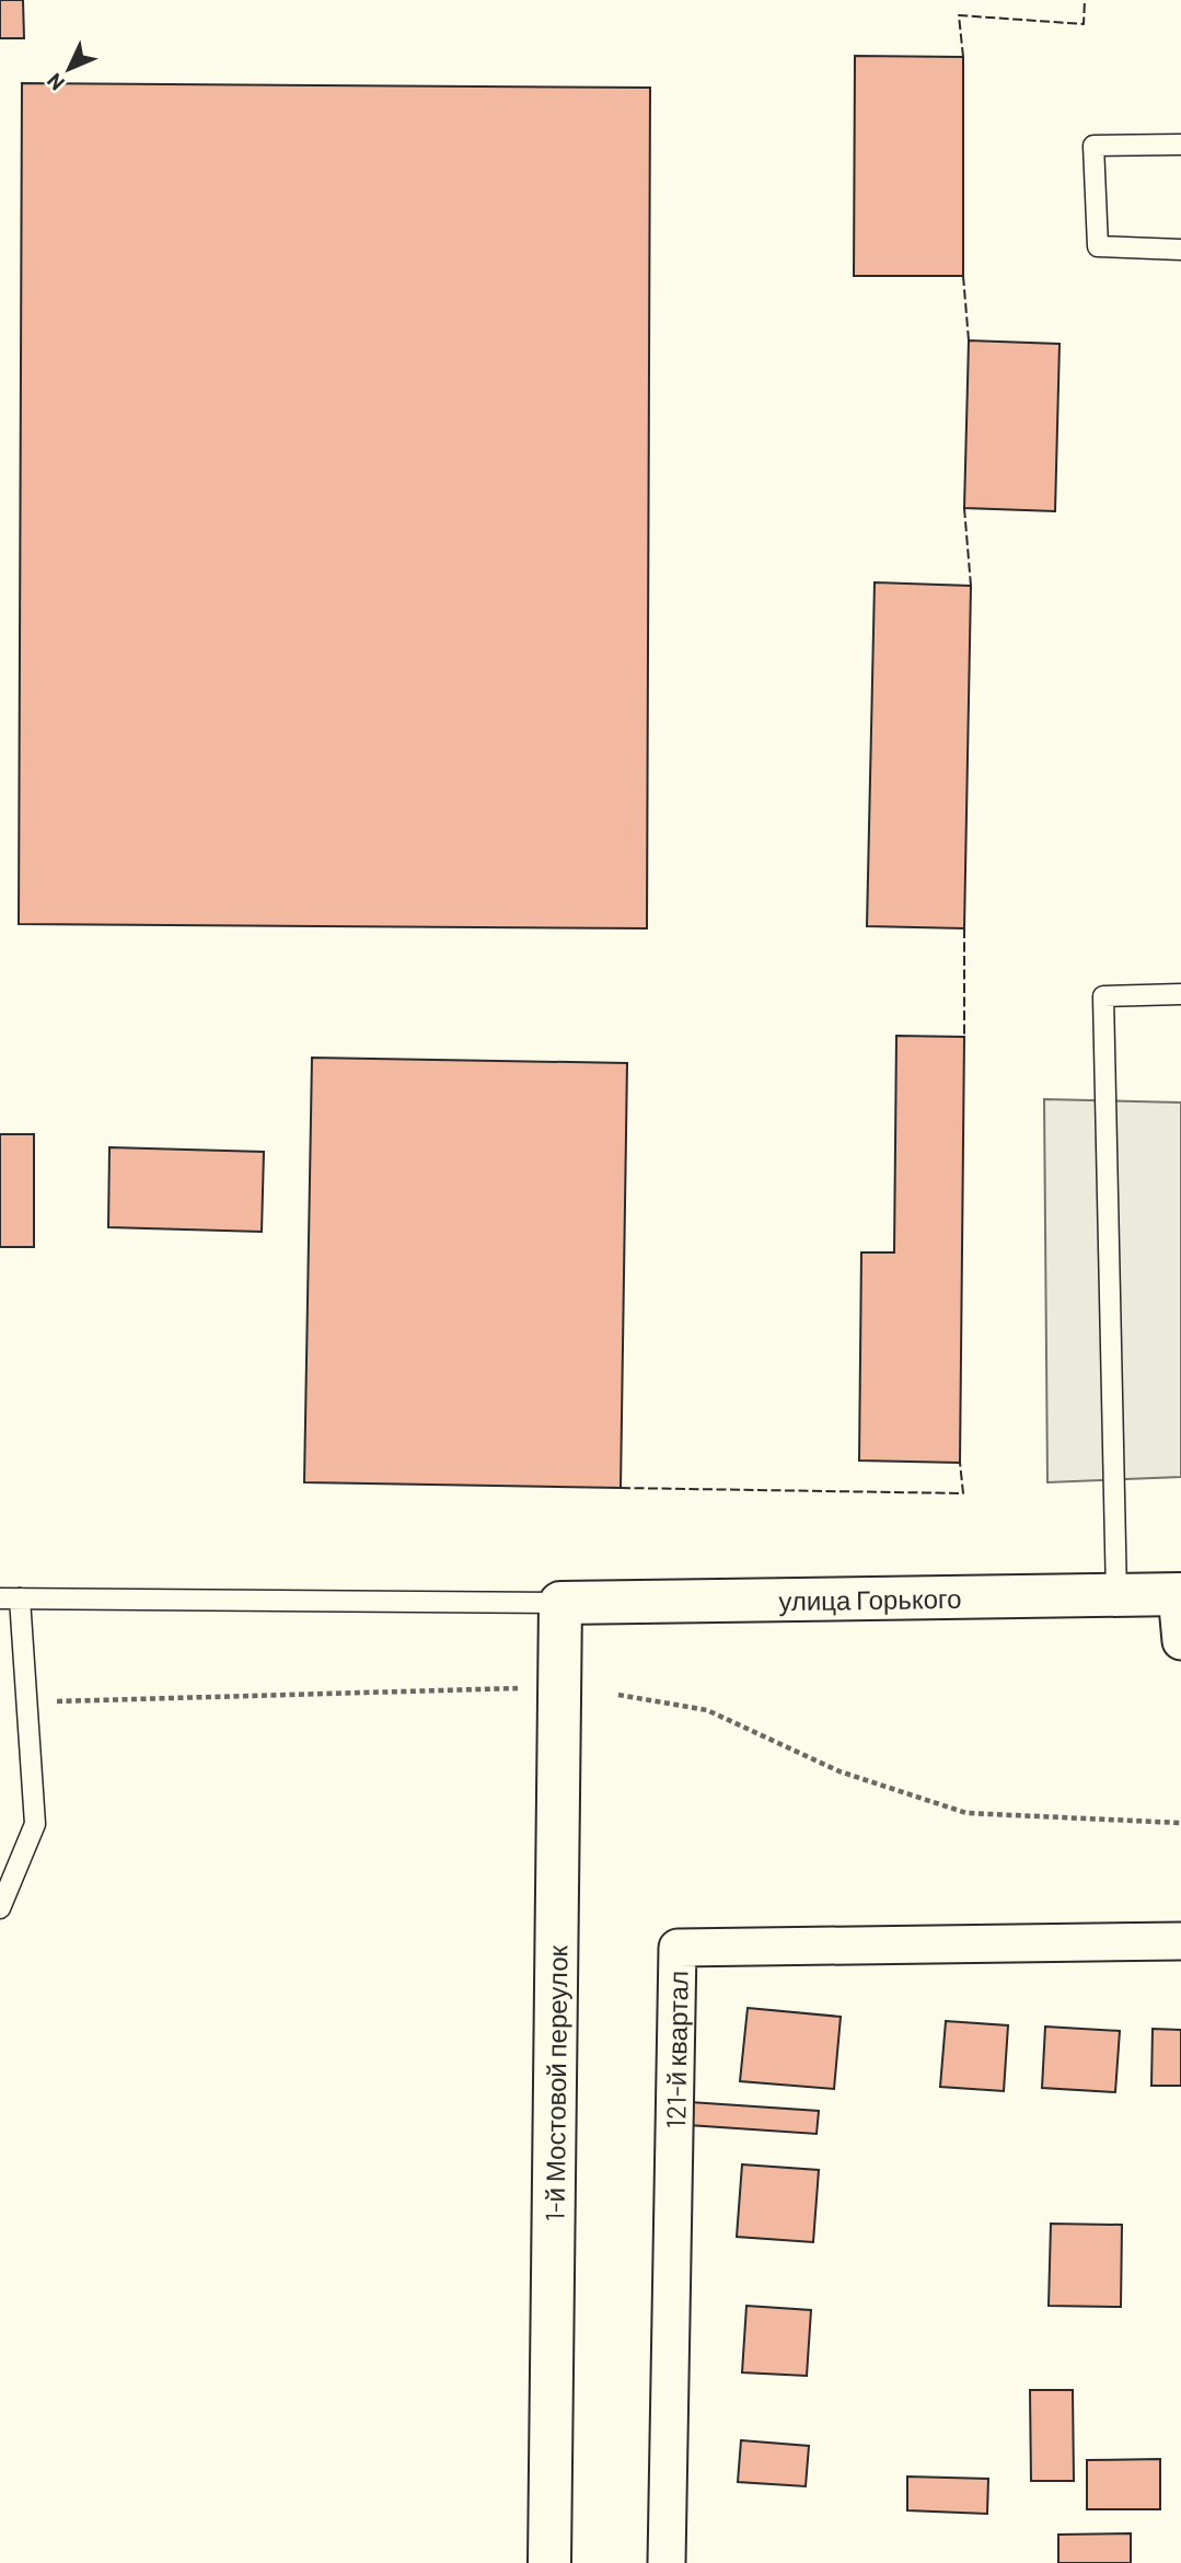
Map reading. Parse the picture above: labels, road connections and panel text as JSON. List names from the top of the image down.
{
  "streets": {
    "street": ["улица Горького", "121-й квартал", "1-й Мостовой переулок"]
  },
  "crossings": [
    ["улица Горького", "1-й Мостовой переулок"]
  ],
  "north": "bottom left"
}
